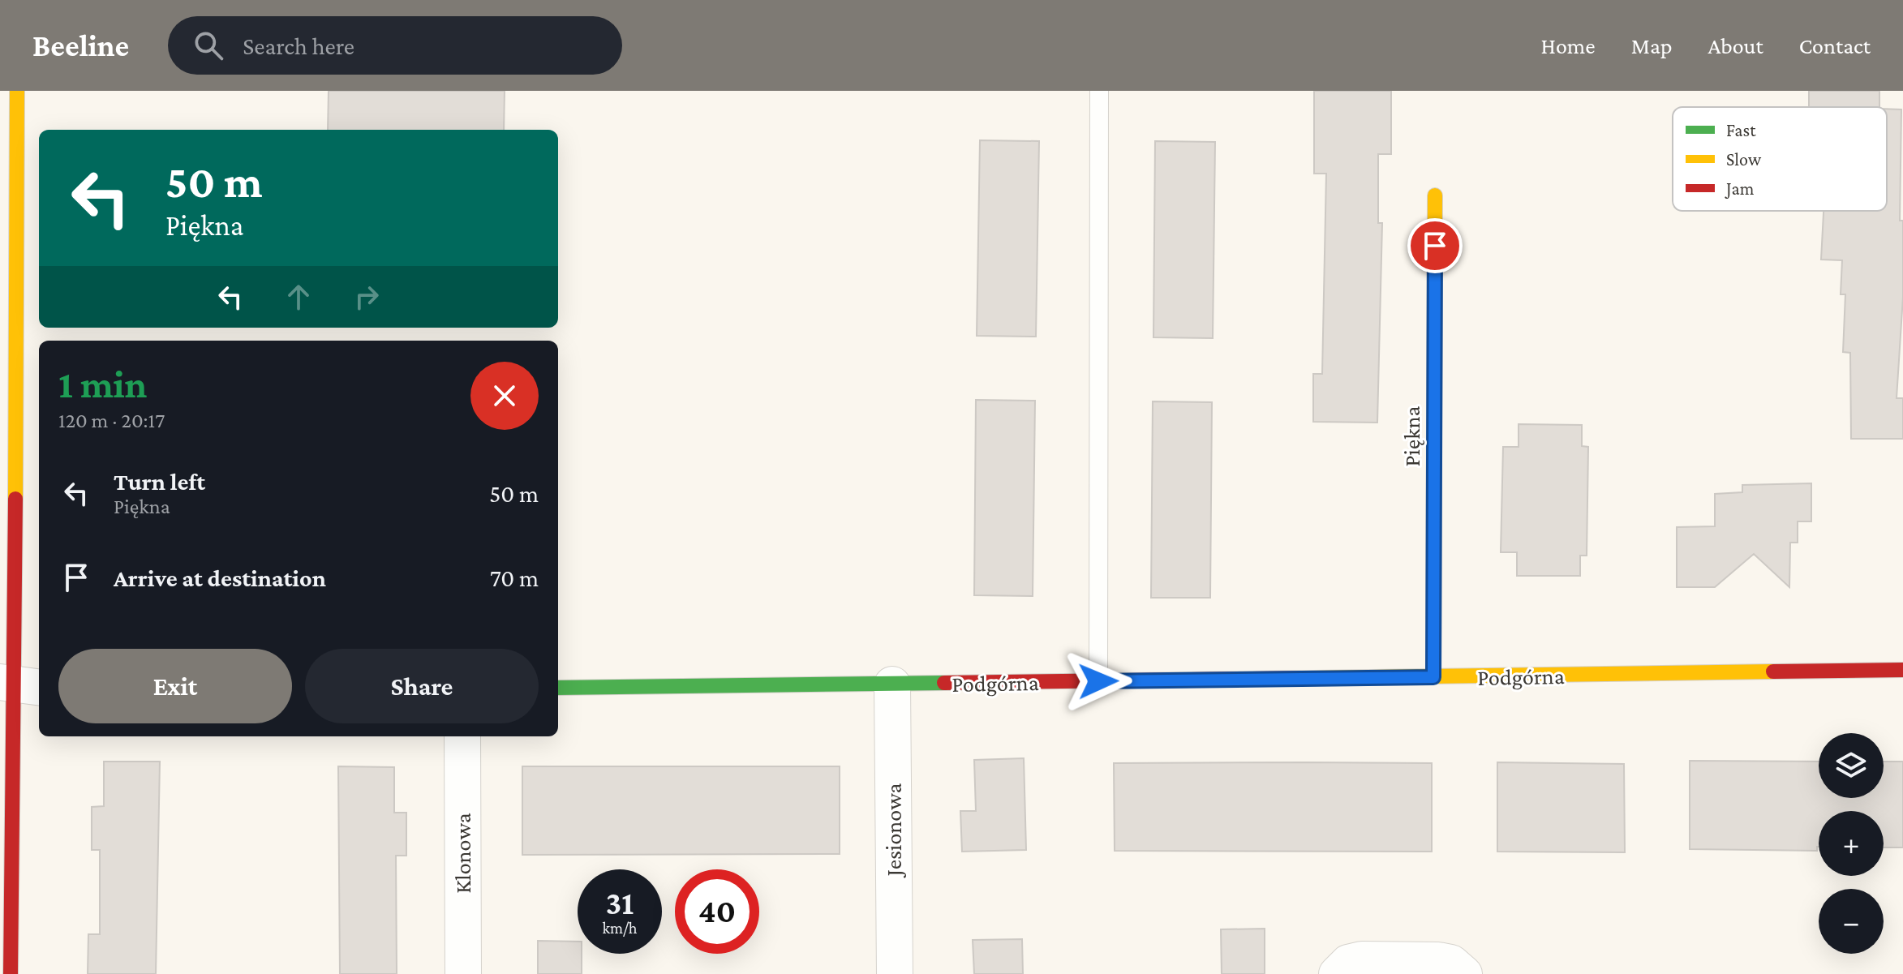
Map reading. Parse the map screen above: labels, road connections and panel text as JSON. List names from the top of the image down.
{
  "streets": {
    "street": [
      "Piękna",
      "Podgórna",
      "Jesionowa",
      "Klonowa"
    ]
  },
  "crossings": [
    ["Piękna", "Podgórna"],
    ["Podgórna", "Jesionowa"]
  ],
  "legend": ["Fast", "Slow", "Jam"],
  "page": {
    "header": "Beeline",
    "search": "Search here",
    "nav": [
      "Home",
      "Map",
      "About",
      "Contact"
    ],
    "turn": ["50 m", "Piękna"],
    "heading": ["1 min", "120 m · 20:17"],
    "list": [
      {
        "name": "Turn left",
        "note": "Piękna",
        "value": "50 m"
      },
      {
        "name": "Arrive at destination",
        "value": "70 m"
      }
    ],
    "buttons": ["Exit", "Share"],
    "map_buttons": ["+", "−"],
    "speed": "31 km/h",
    "limit": "40"
  }
}
